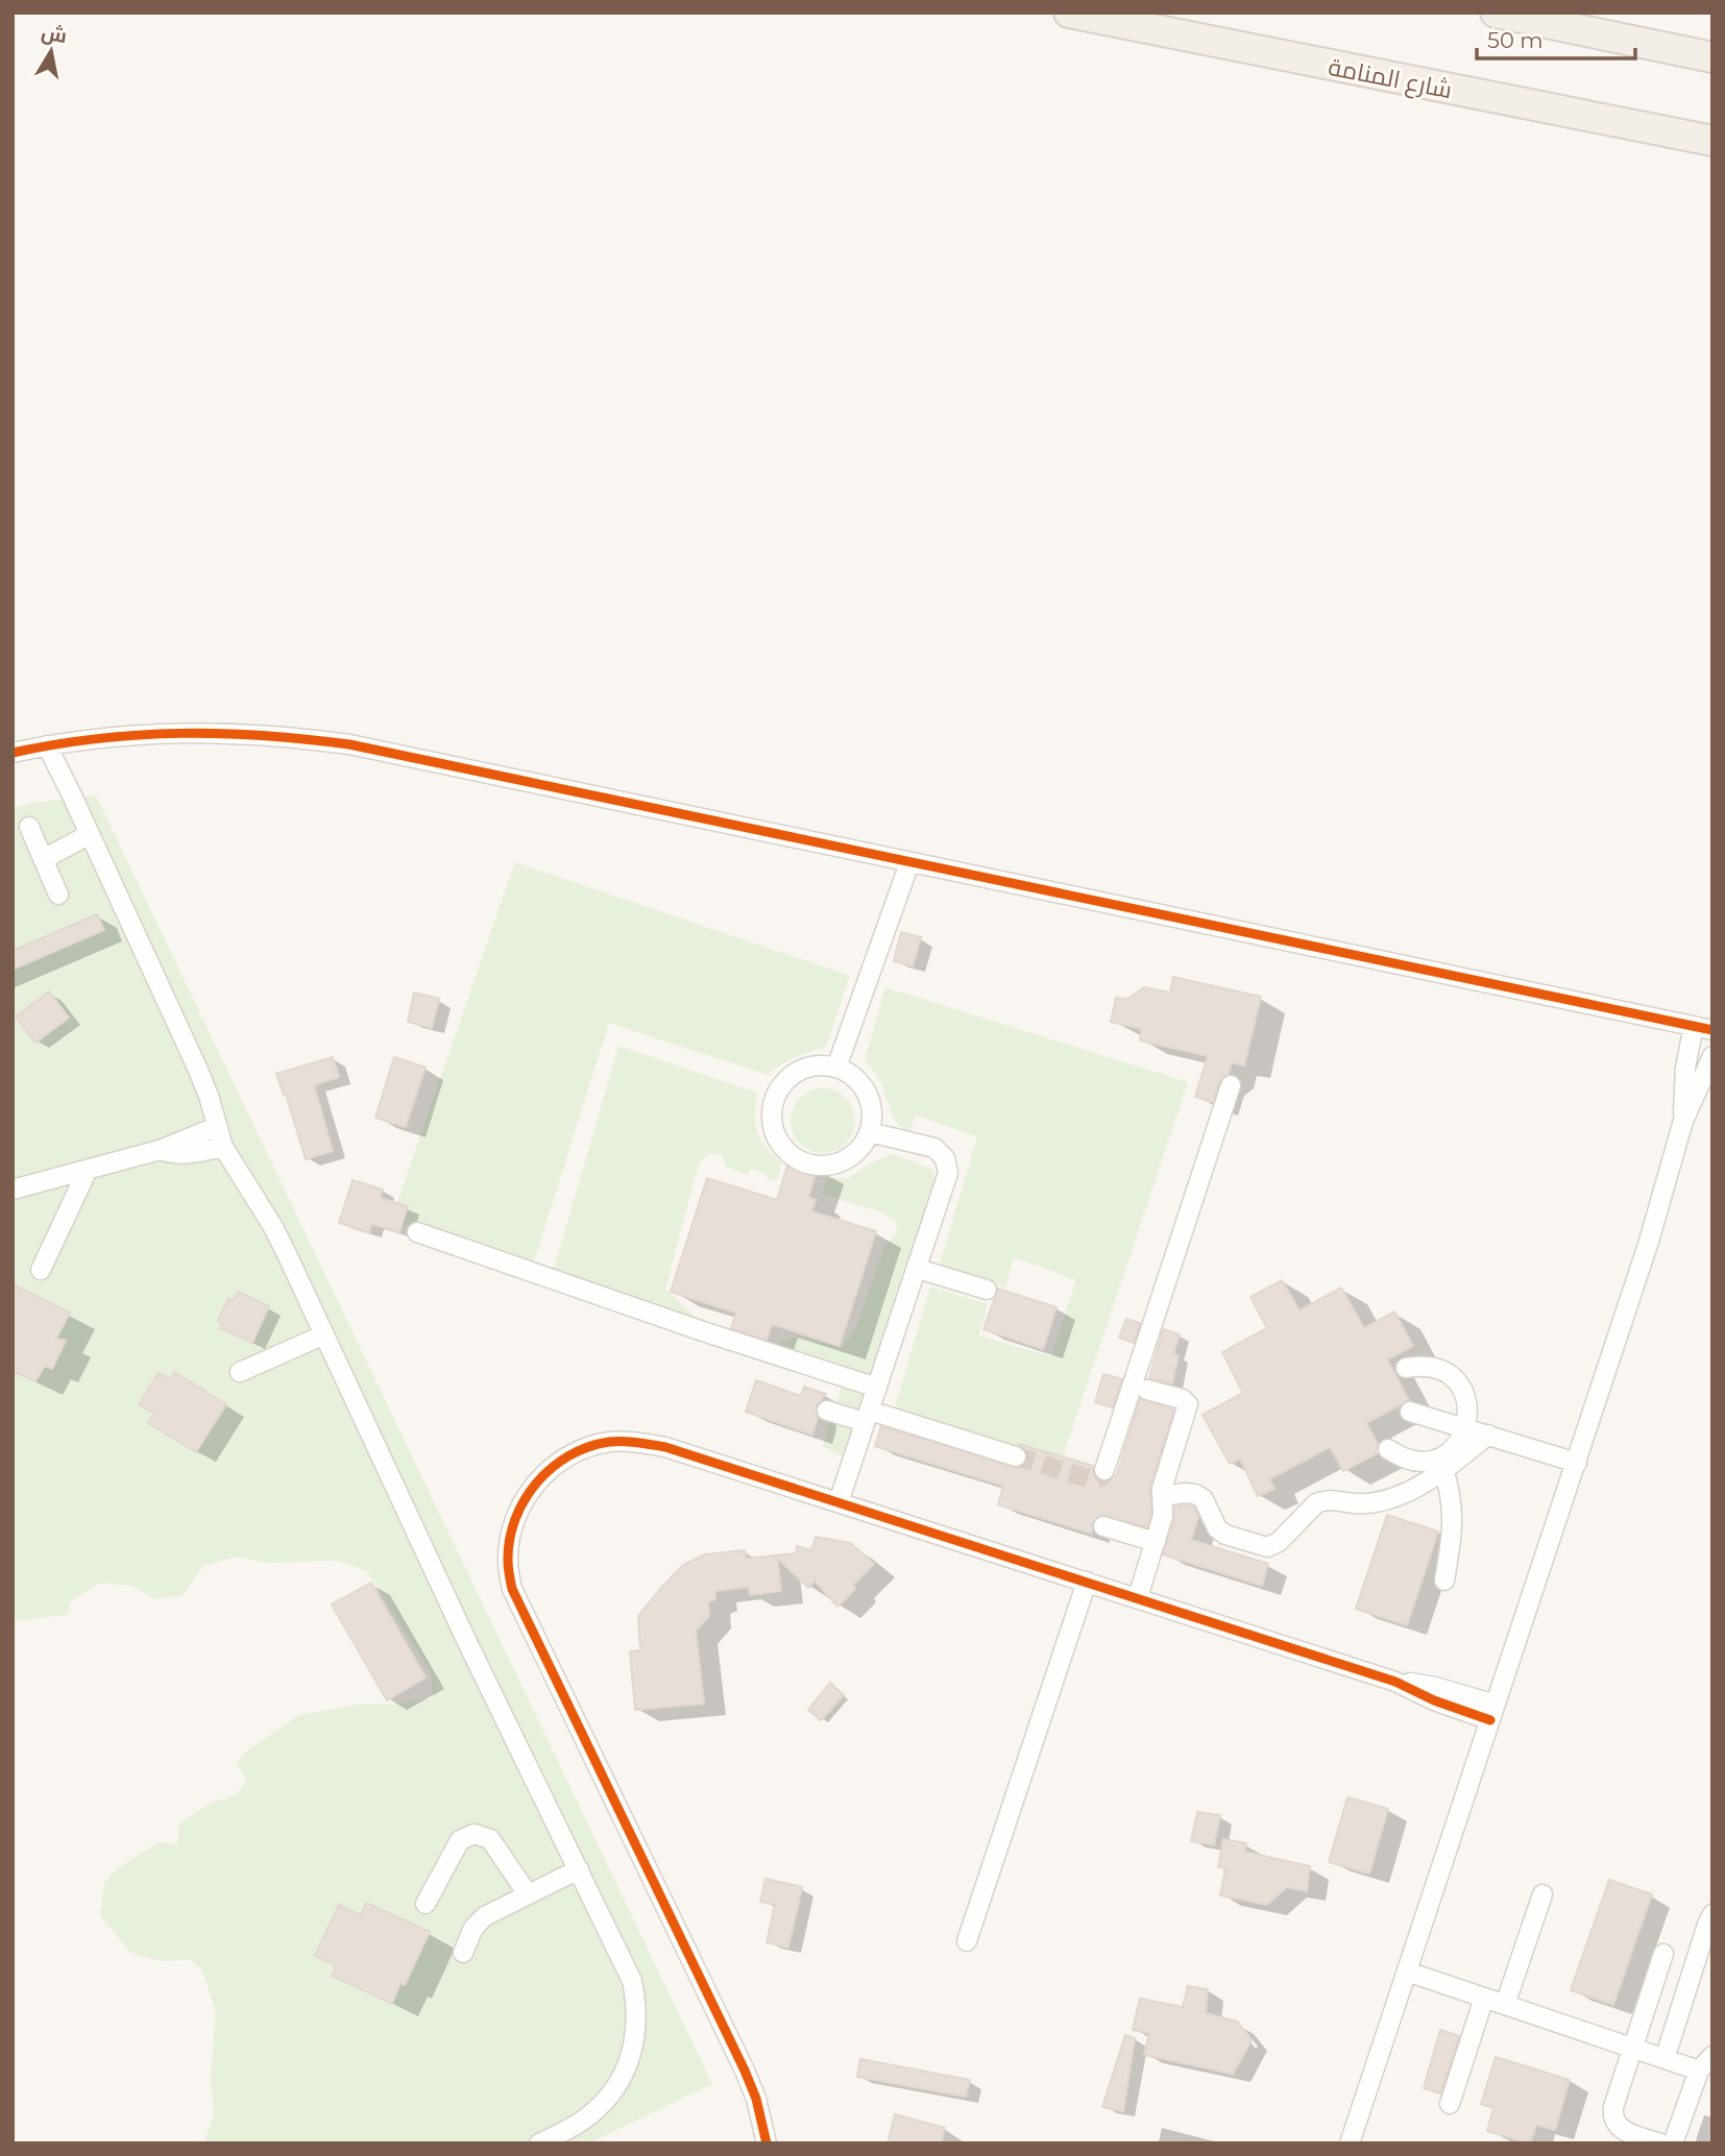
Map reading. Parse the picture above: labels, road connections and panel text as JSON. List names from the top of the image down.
{
  "streets": {
    "main road": ["شارع المنامة"]
  },
  "scale_bar": "50 m",
  "north": "top"
}
